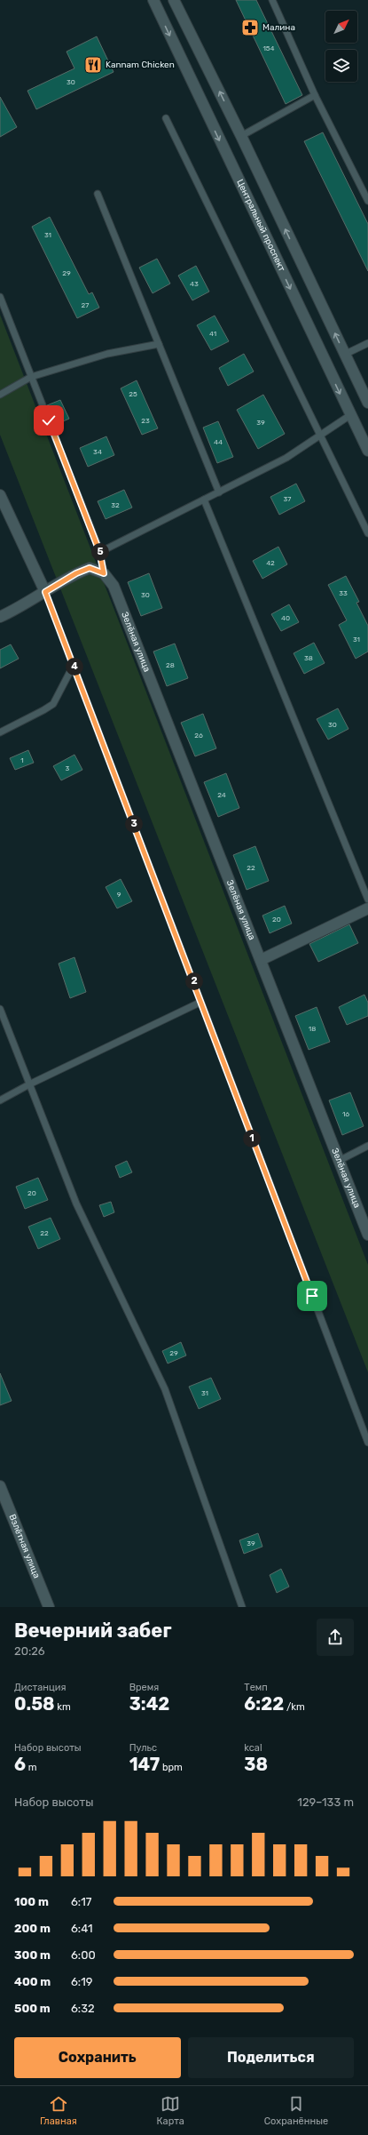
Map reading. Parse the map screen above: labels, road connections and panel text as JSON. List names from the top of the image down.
{
  "streets": {
    "street": ["Центральный проспект", "Зелёная улица", "Взлётная улица"]
  },
  "places": {
    "pharmacy": ["Малина"],
    "restaurant": ["Kannam Chicken"]
  },
  "house_numbers": [
    "154",
    "30",
    "31",
    "29",
    "43",
    "27",
    "41",
    "25",
    "23",
    "39",
    "44",
    "34",
    "37",
    "32",
    "42",
    "33",
    "30",
    "40",
    "31",
    "38",
    "28",
    "30",
    "26",
    "1",
    "3",
    "24",
    "22",
    "9",
    "20",
    "18",
    "16",
    "20",
    "22",
    "29",
    "31",
    "39"
  ],
  "north": "top right",
  "page": {
    "pins": [
      "5",
      "4",
      "3",
      "2",
      "1"
    ],
    "heading": ["Вечерний забег", "20:26"],
    "stats": [
      ["Дистанция", "0.58 km"],
      ["Время", "3:42"],
      ["Темп", "6:22 /km"],
      ["Набор высоты", "6 m"],
      ["Пульс", "147 bpm"],
      ["kcal", "38"]
    ],
    "chart": ["Набор высоты", "129–133 m"],
    "list": [
      {
        "name": "100 m",
        "note": "6:17"
      },
      {
        "name": "200 m",
        "note": "6:41"
      },
      {
        "name": "300 m",
        "note": "6:00"
      },
      {
        "name": "400 m",
        "note": "6:19"
      },
      {
        "name": "500 m",
        "note": "6:32"
      }
    ],
    "buttons": ["Сохранить", "Поделиться"],
    "tabs": ["Главная", "Карта", "Сохранённые"]
  }
}
